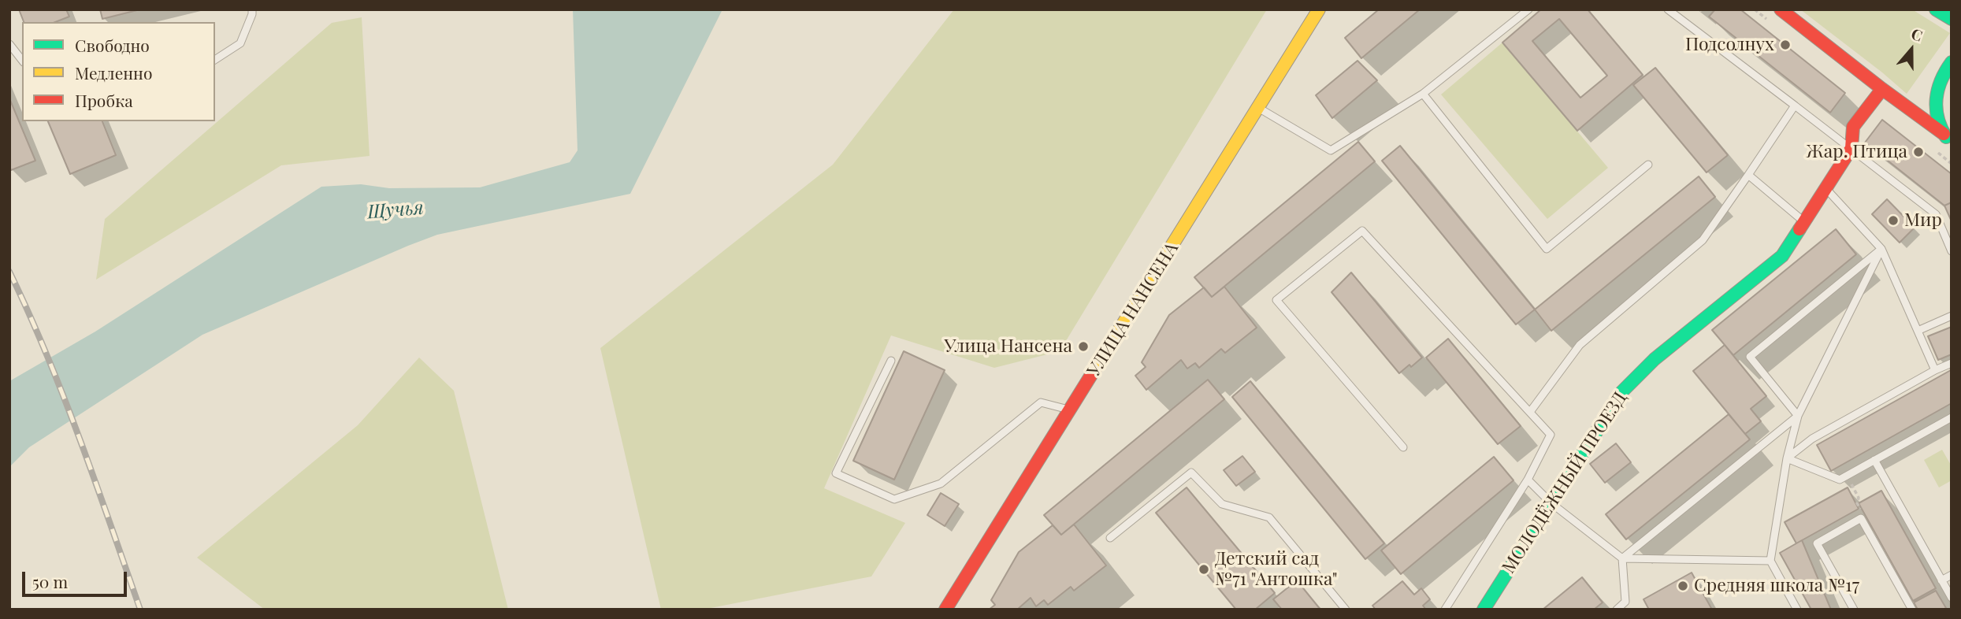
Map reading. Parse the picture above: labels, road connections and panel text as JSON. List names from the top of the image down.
{
  "streets": {
    "street": ["УЛИЦА НАНСЕНА", "МОЛОДЁЖНЫЙ ПРОЕЗД"]
  },
  "water": ["Щучья"],
  "places": [
    "Подсолнух",
    "Жар. Птица",
    "Мир",
    "Улица Нансена",
    "Детский сад №71 \"Антошка\"",
    "Средняя школа №17"
  ],
  "legend": ["Свободно", "Медленно", "Пробка"],
  "scale_bar": "50 m",
  "north": "top"
}
